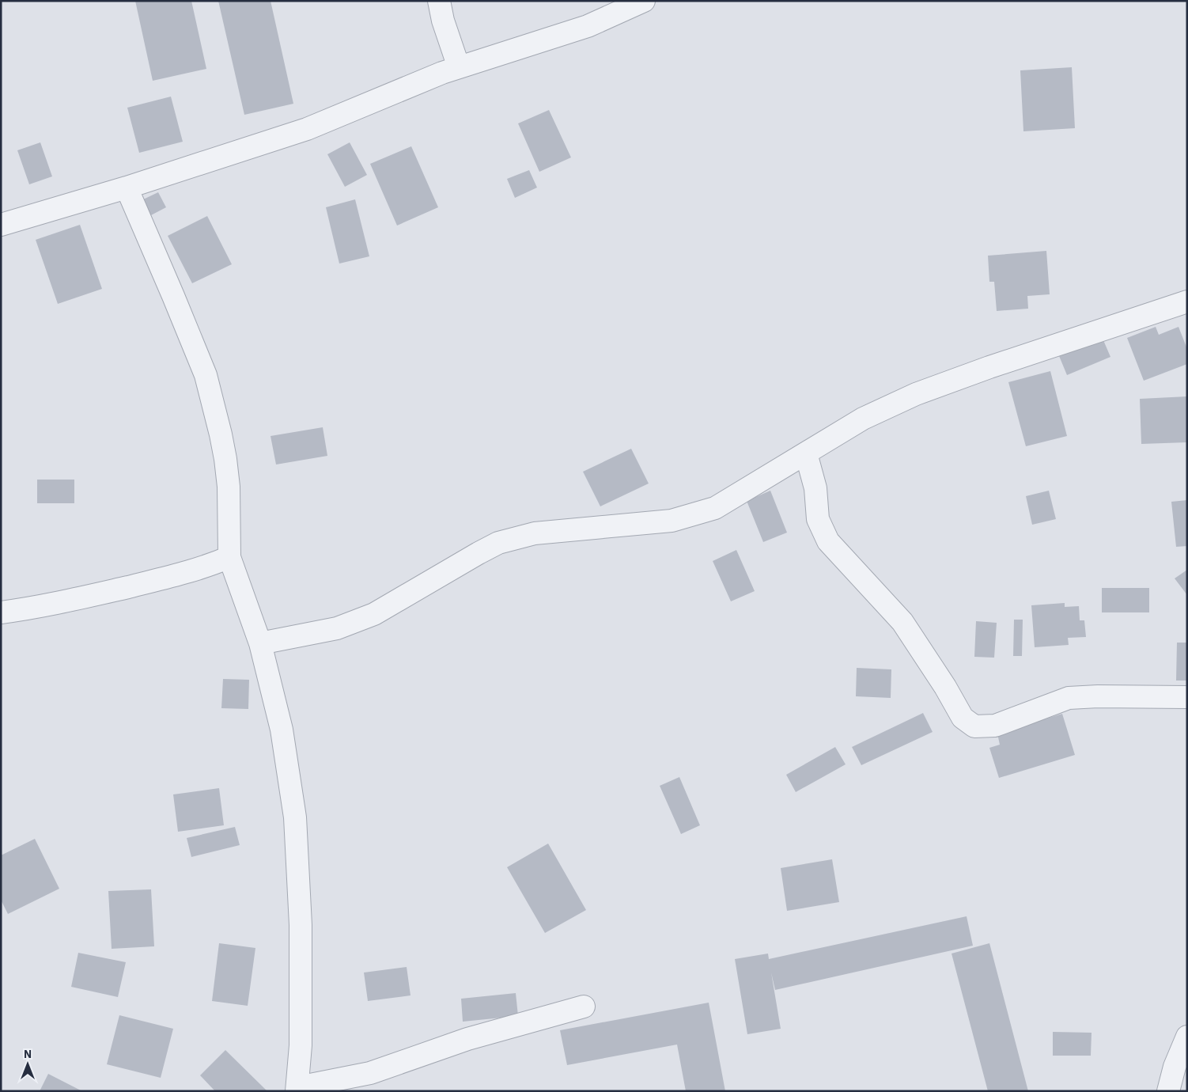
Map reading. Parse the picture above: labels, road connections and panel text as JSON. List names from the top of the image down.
{
  "north": "top"
}
